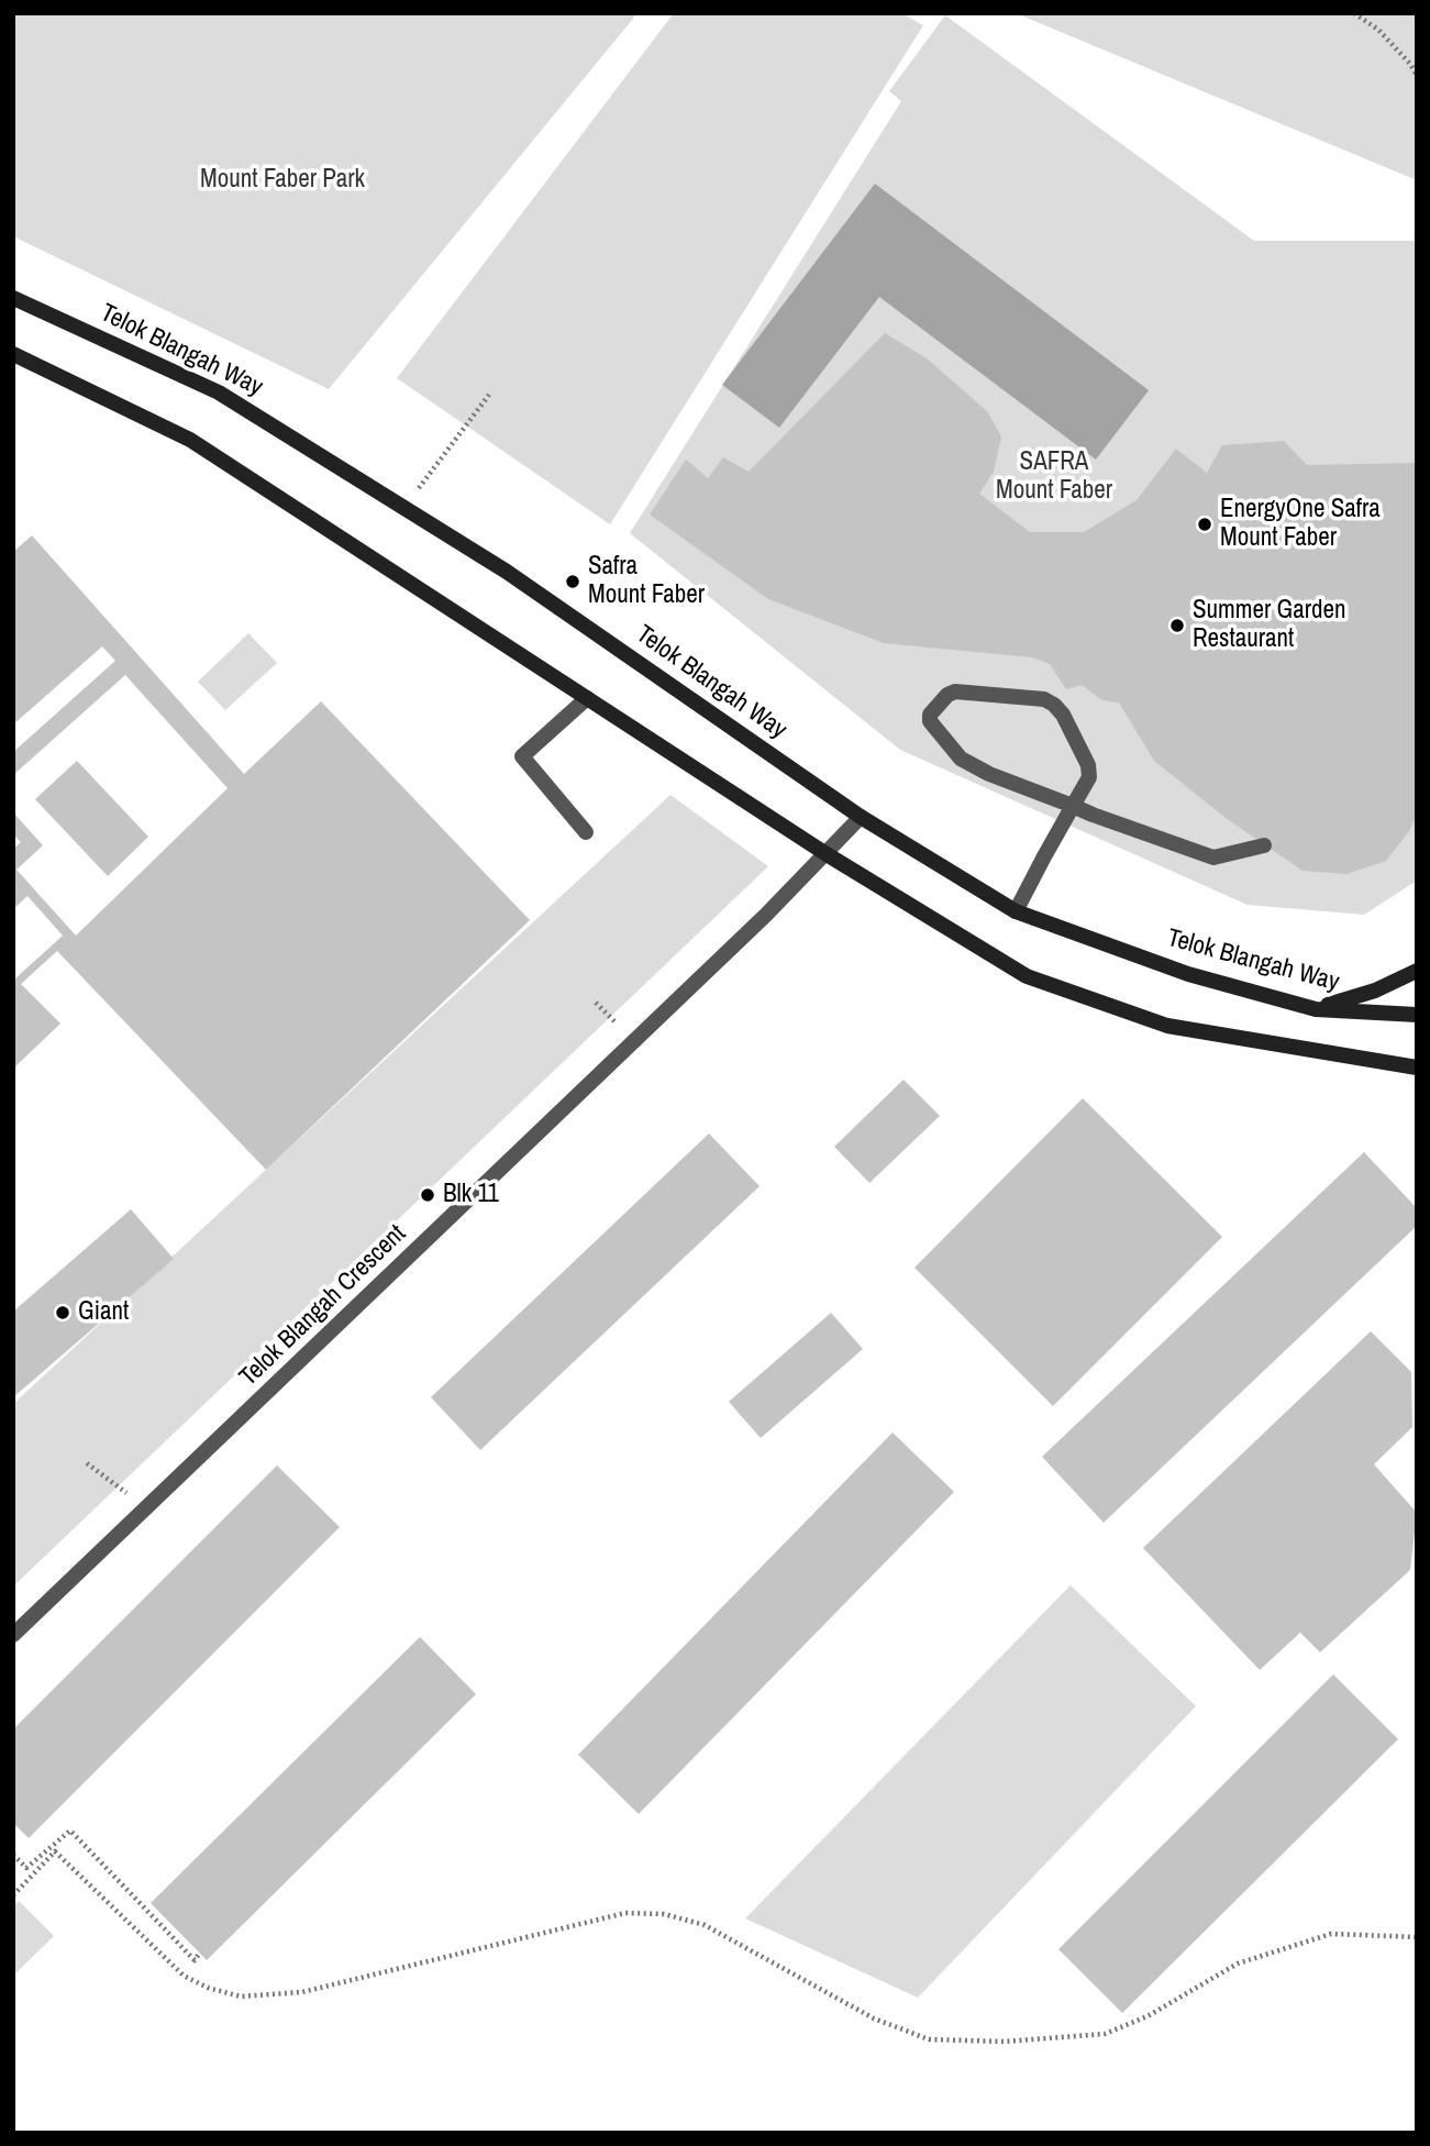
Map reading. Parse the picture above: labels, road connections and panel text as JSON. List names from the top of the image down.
{
  "streets": {
    "main road": ["Telok Blangah Way"],
    "street": ["Telok Blangah Crescent"]
  },
  "crossings": [
    ["Telok Blangah Way", "Telok Blangah Crescent"]
  ],
  "parks": ["Mount Faber Park", "SAFRA Mount Faber"],
  "places": [
    "EnergyOne Safra Mount Faber",
    "Safra Mount Faber",
    "Summer Garden Restaurant",
    "Blk 11",
    "Giant"
  ]
}
